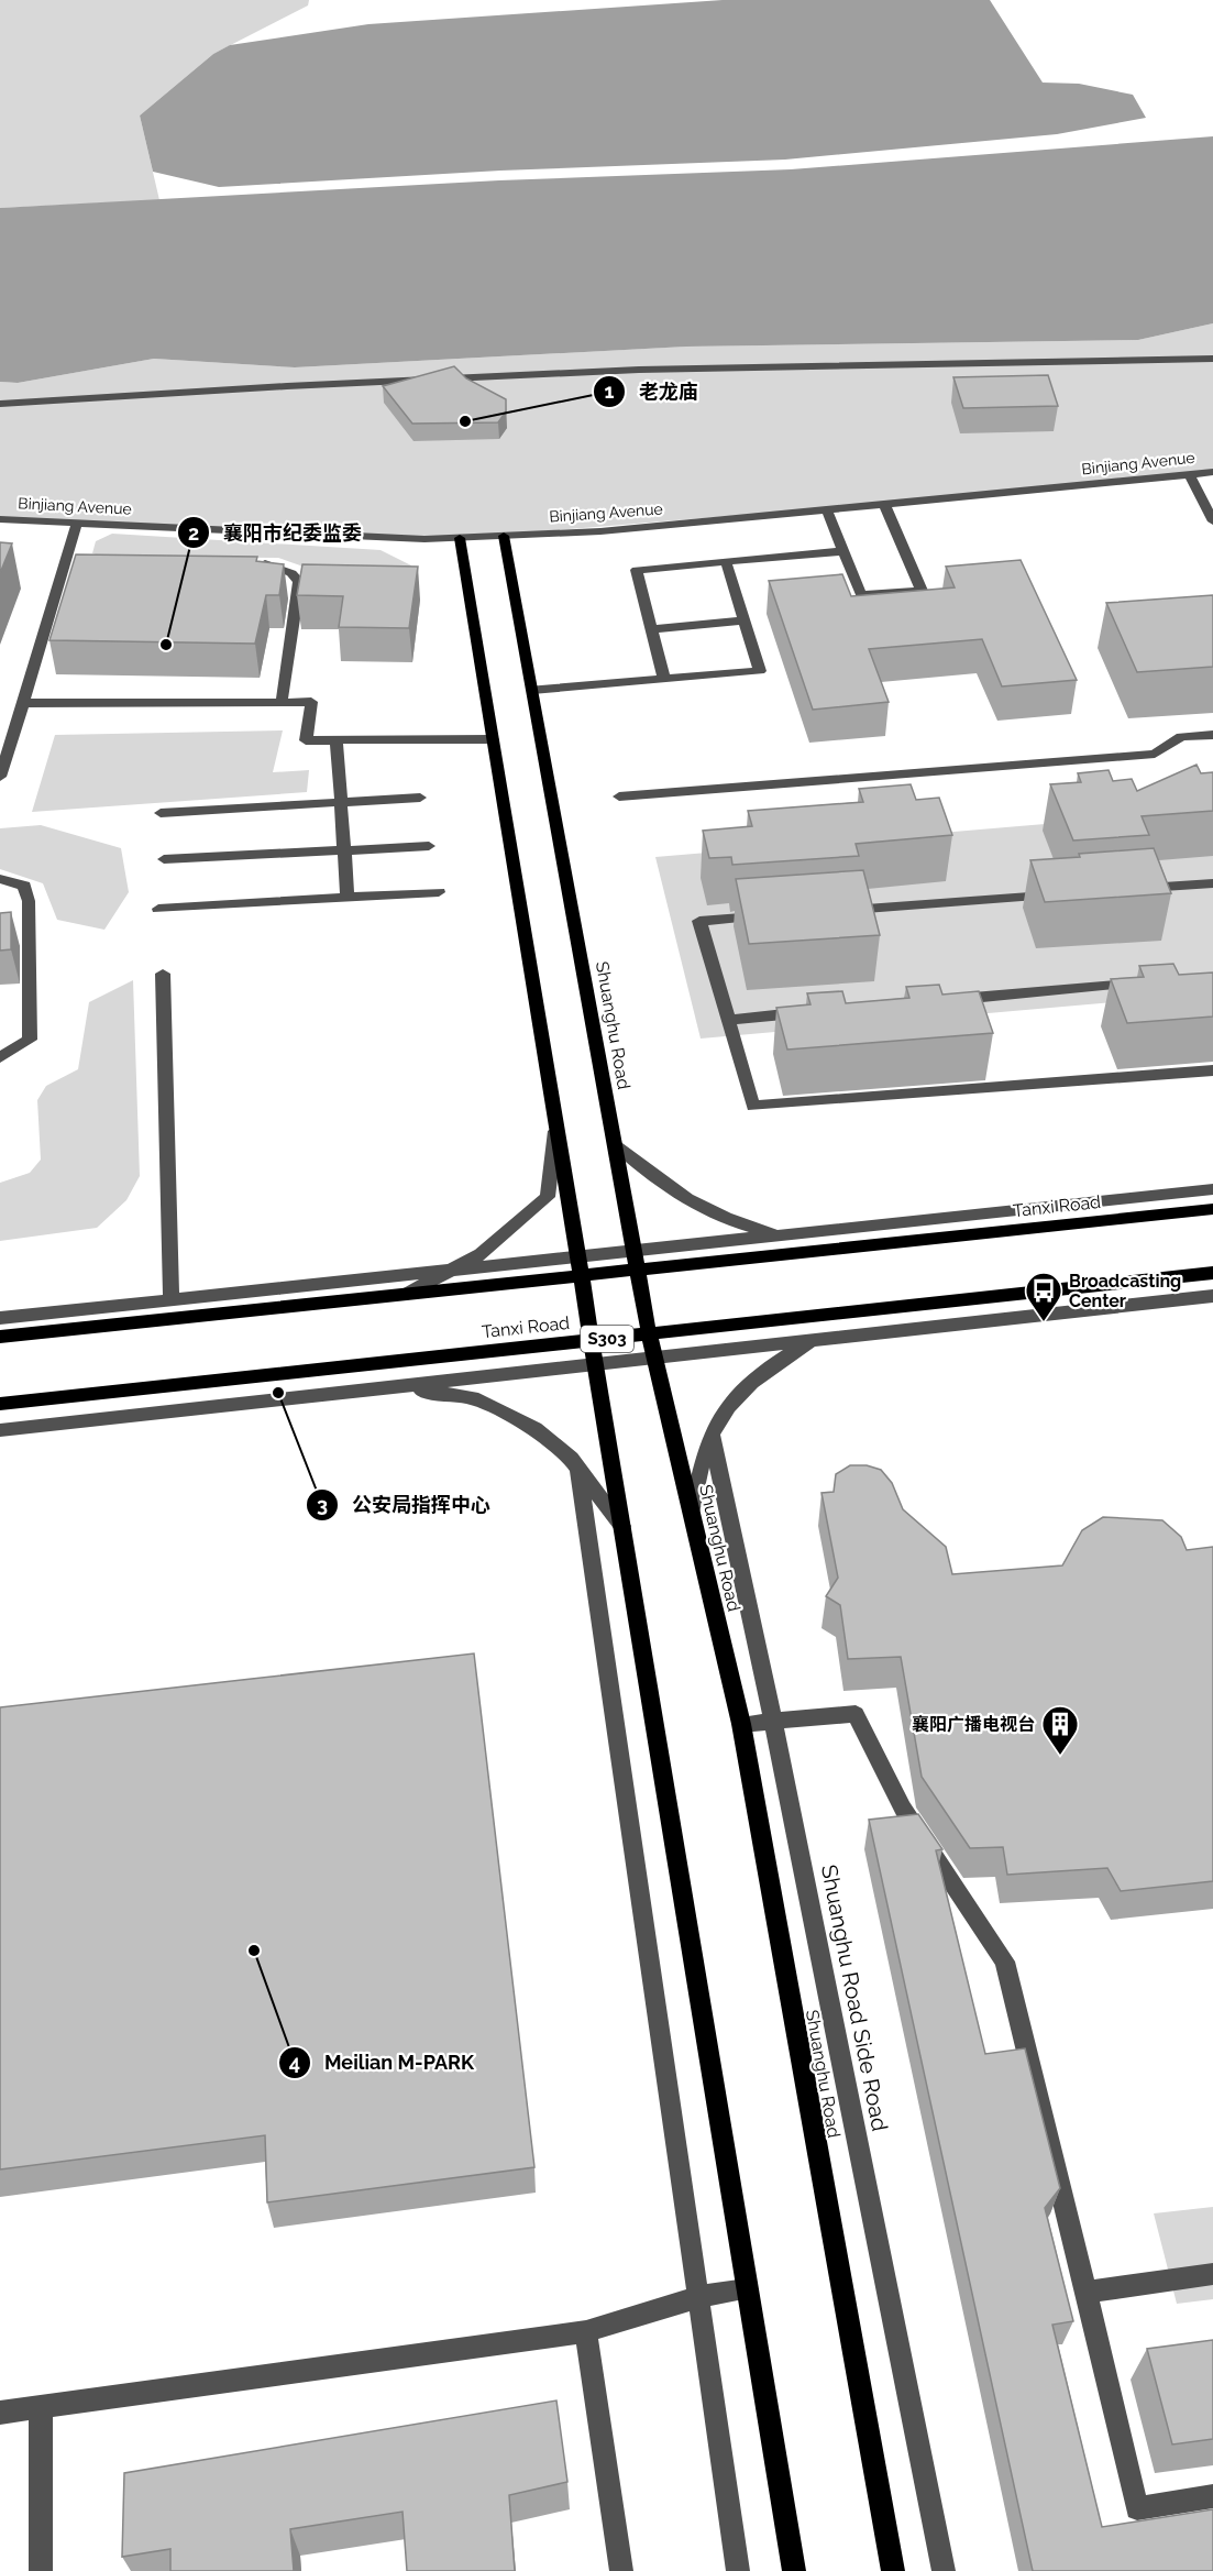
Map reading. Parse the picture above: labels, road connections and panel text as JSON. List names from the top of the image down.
{
  "streets": {
    "main road": ["Shuanghu Road", "Tanxi Road", "S303"],
    "street": ["Binjiang Avenue", "Shuanghu Road Side Road"]
  },
  "crossings": [
    ["Binjiang Avenue", "Shuanghu Road"],
    ["Shuanghu Road", "Tanxi Road"]
  ],
  "places": {
    "other": [
      "老龙庙",
      "襄阳市纪委监委",
      "公安局指挥中心",
      "Meilian M-PARK"
    ],
    "bus stop": ["Broadcasting Center"],
    "building": ["襄阳广播电视台"]
  }
}
